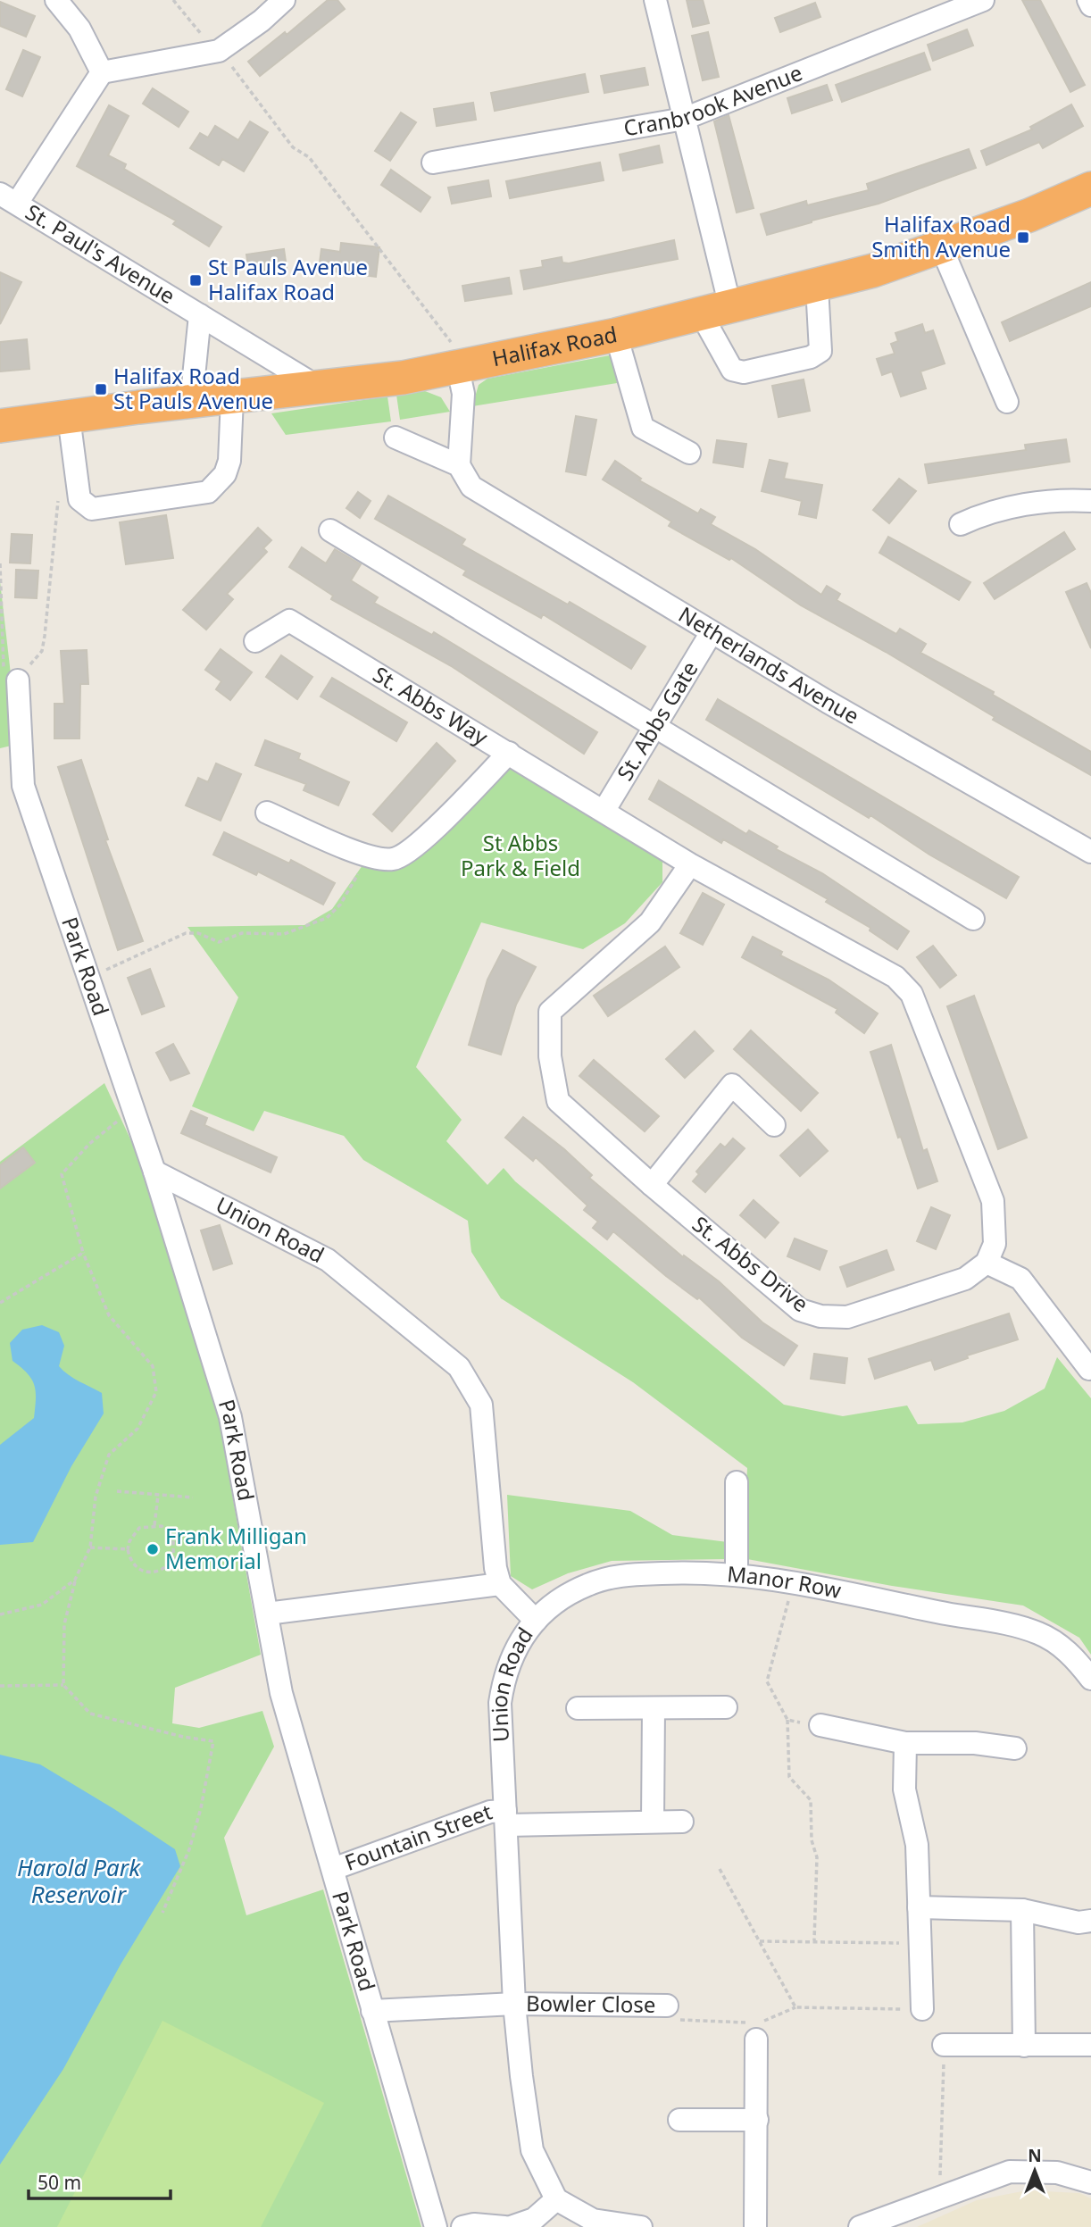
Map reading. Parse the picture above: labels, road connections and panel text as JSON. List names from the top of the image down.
{
  "streets": {
    "highway": ["Halifax Road"],
    "street": [
      "Cranbrook Avenue",
      "St. Paul's Avenue",
      "Netherlands Avenue",
      "St. Abbs Way",
      "St. Abbs Gate",
      "Park Road",
      "Union Road",
      "St. Abbs Drive",
      "Manor Row",
      "Fountain Street",
      "Bowler Close"
    ]
  },
  "crossings": [
    ["St. Paul's Avenue", "Halifax Road"],
    ["Netherlands Avenue", "St. Abbs Gate"],
    ["St. Abbs Way", "St. Abbs Gate"],
    ["Park Road", "Union Road"],
    ["Park Road", "Fountain Street"],
    ["Park Road", "Bowler Close"],
    ["Union Road", "Manor Row"],
    ["Union Road", "Fountain Street"],
    ["Union Road", "Bowler Close"]
  ],
  "water": ["Harold Park Reservoir"],
  "parks": ["St Abbs Park & Field"],
  "places": {
    "transit": ["Halifax Road Smith Avenue", "St Pauls Avenue Halifax Road", "Halifax Road St Pauls Avenue"],
    "other": ["Frank Milligan Memorial"]
  },
  "scale_bar": "50 m",
  "north": "top"
}
